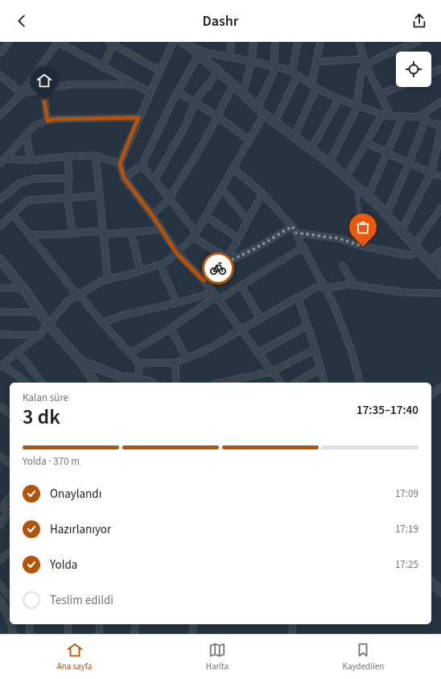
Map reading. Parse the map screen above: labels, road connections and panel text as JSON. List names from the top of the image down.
{
  "page": {
    "header": "Dashr",
    "heading": ["3 dk", "Kalan süre", "17:35–17:40"],
    "bar": "Yolda · 370 m",
    "list": [
      ["Onaylandı", "17:09"],
      ["Hazırlanıyor", "17:19"],
      ["Yolda", "17:25"],
      "Teslim edildi"
    ],
    "tabs": ["Ana sayfa", "Harita", "Kaydedilen"]
  }
}
